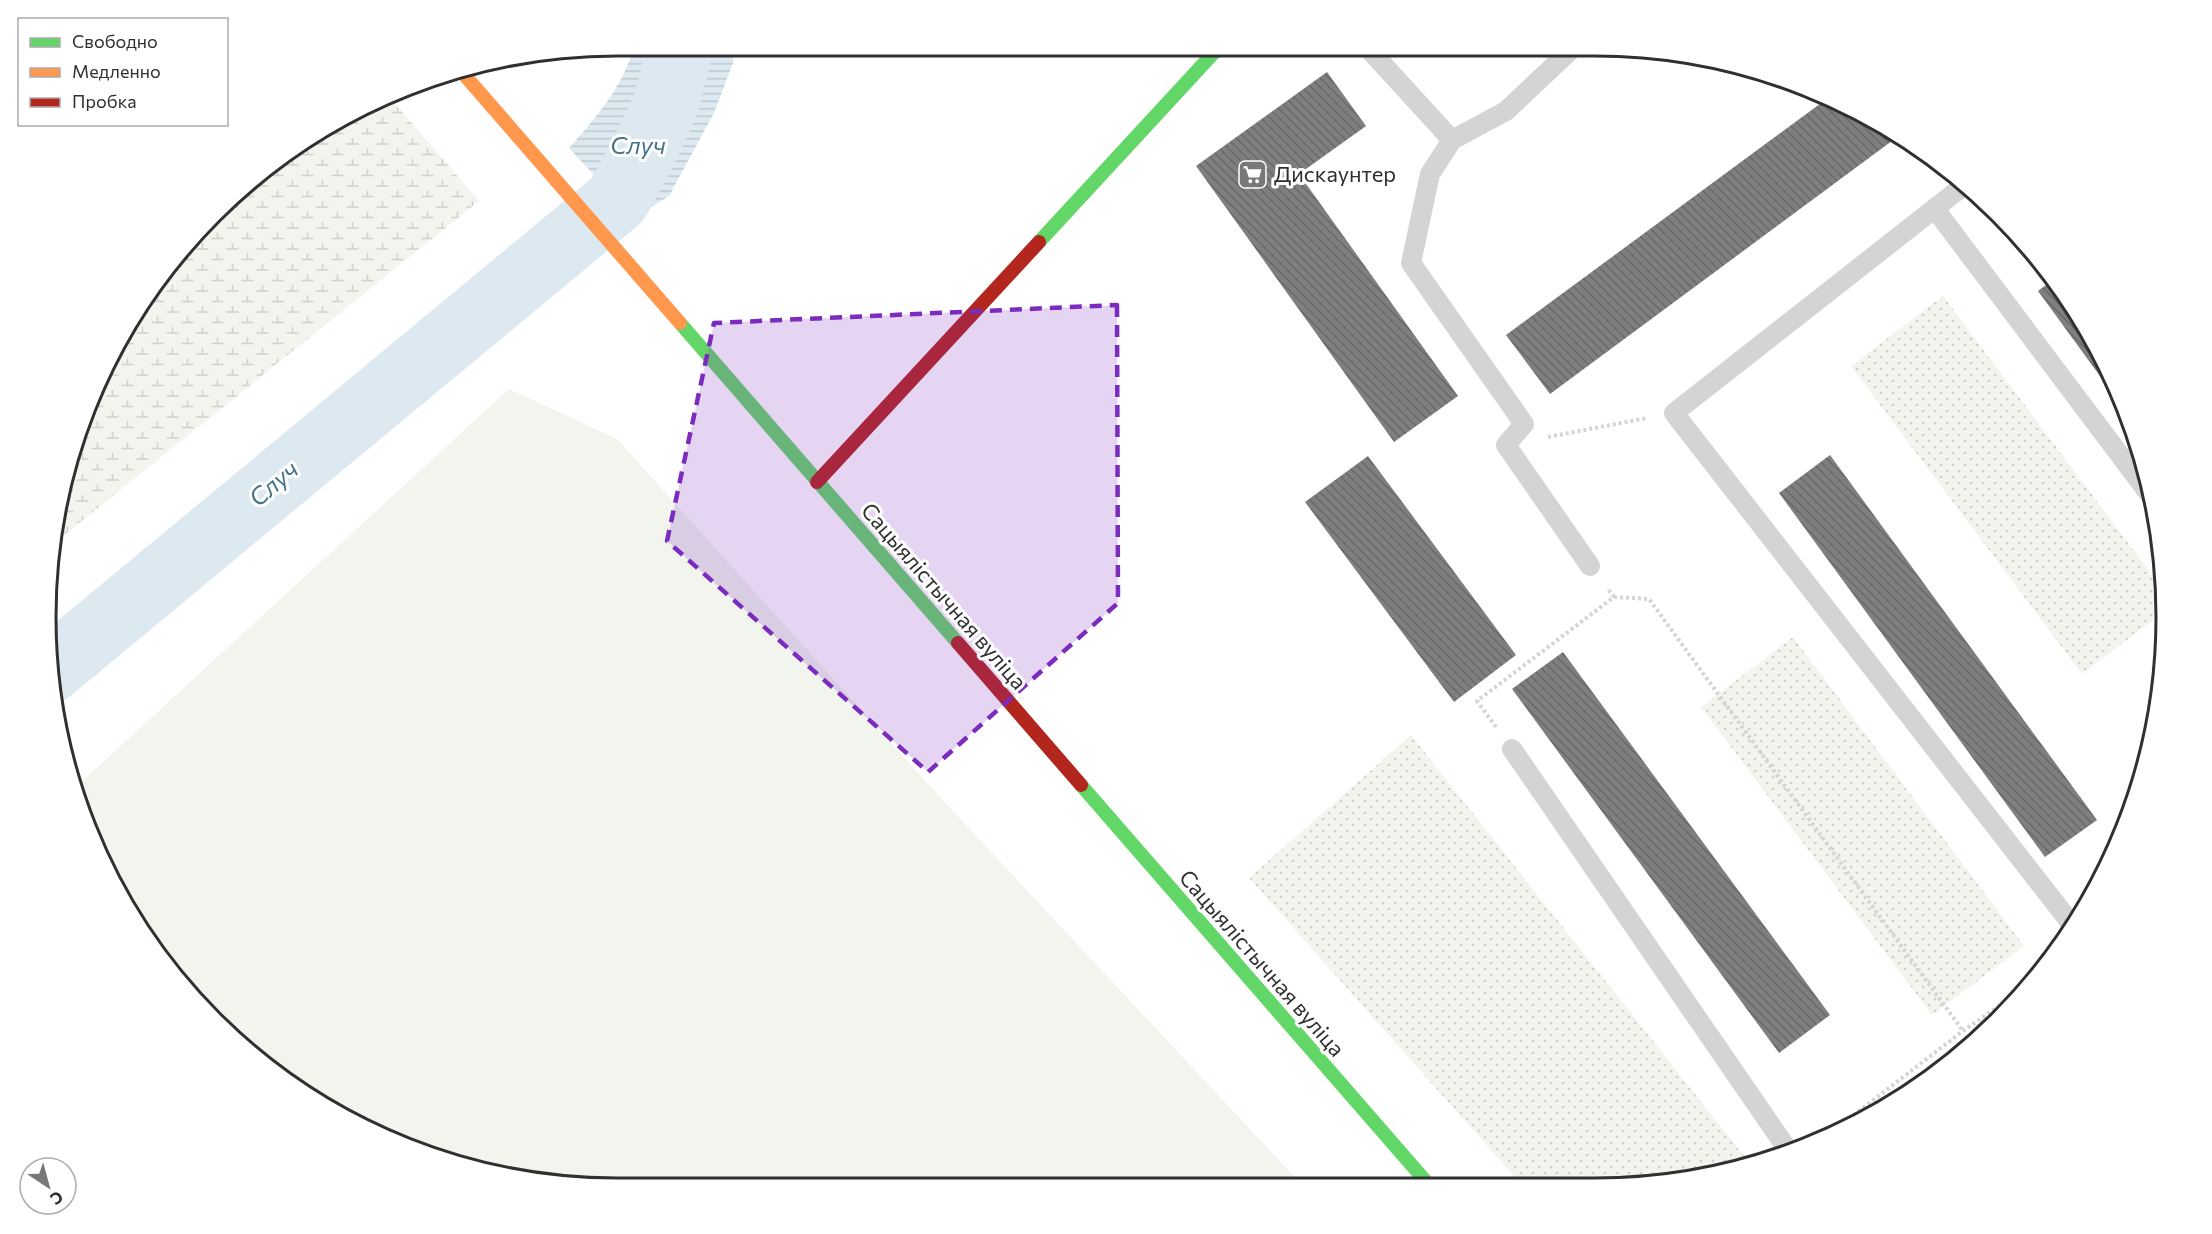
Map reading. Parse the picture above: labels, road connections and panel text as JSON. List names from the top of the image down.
{
  "streets": {
    "main road": ["Сацыялістычная вуліца"]
  },
  "water": ["Случ"],
  "places": {
    "supermarket": ["Дискаунтер"]
  },
  "legend": ["Свободно", "Медленно", "Пробка"],
  "north": "bottom right"
}
